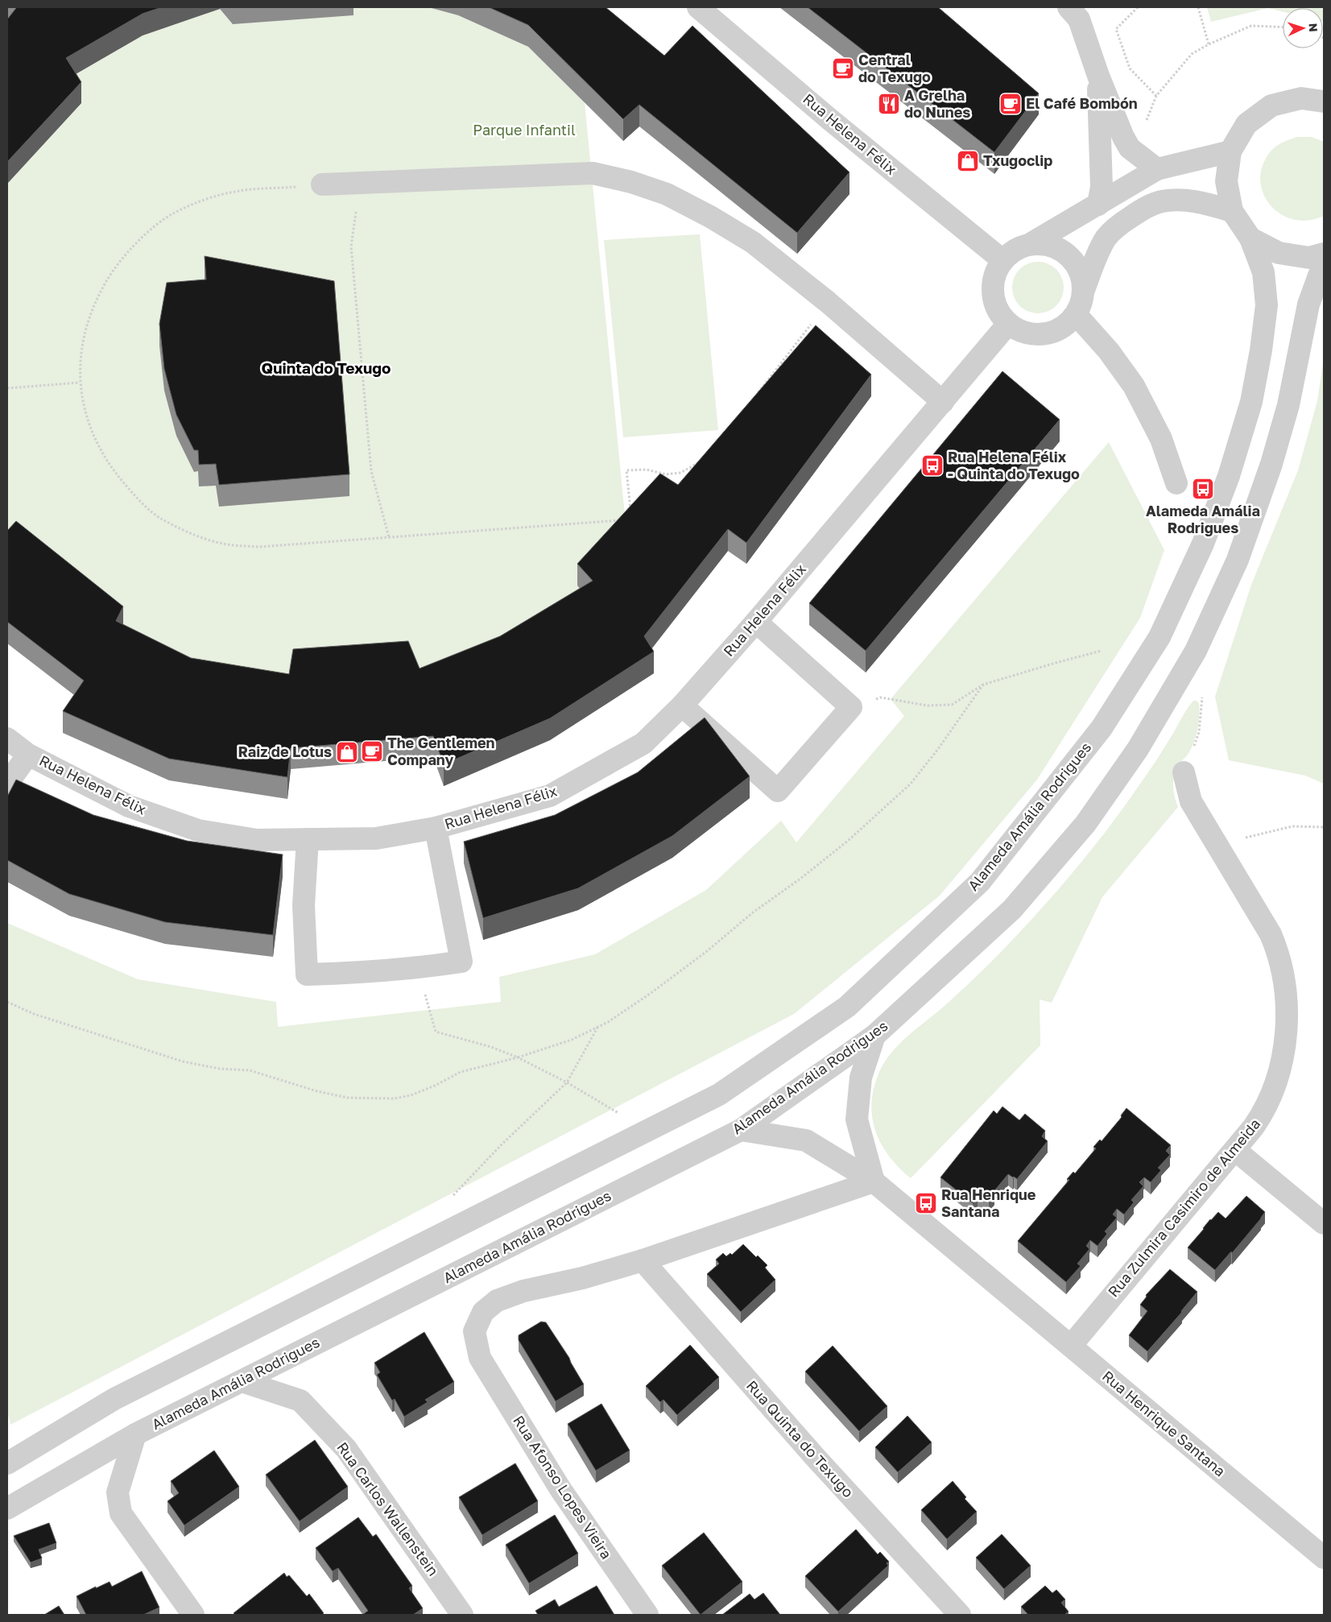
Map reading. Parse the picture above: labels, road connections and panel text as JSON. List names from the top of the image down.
{
  "streets": {
    "street": [
      "Rua Helena Félix",
      "Alameda Amália Rodrigues",
      "Rua Zulmira Casimiro de Almeida",
      "Rua Henrique Santana",
      "Rua Quinta do Texugo",
      "Rua Afonso Lopes Vieira",
      "Rua Carlos Wallenstein"
    ]
  },
  "crossings": [
    ["Alameda Amália Rodrigues", "Rua Henrique Santana"],
    ["Alameda Amália Rodrigues", "Rua Carlos Wallenstein"],
    ["Rua Zulmira Casimiro de Almeida", "Rua Henrique Santana"],
    ["Rua Henrique Santana", "Rua Afonso Lopes Vieira"],
    ["Rua Quinta do Texugo", "Rua Afonso Lopes Vieira"]
  ],
  "districts": ["Quinta do Texugo"],
  "parks": ["Parque Infantil"],
  "places": {
    "cafe": ["Central do Texugo", "El Café Bombón", "The Gentlemen Company"],
    "restaurant": ["A Grelha do Nunes"],
    "shop": ["Txugoclip", "Raiz de Lotus"],
    "bus stop": ["Rua Helena Félix - Quinta do Texugo", "Alameda Amália Rodrigues", "Rua Henrique Santana"]
  },
  "north": "right"
}
